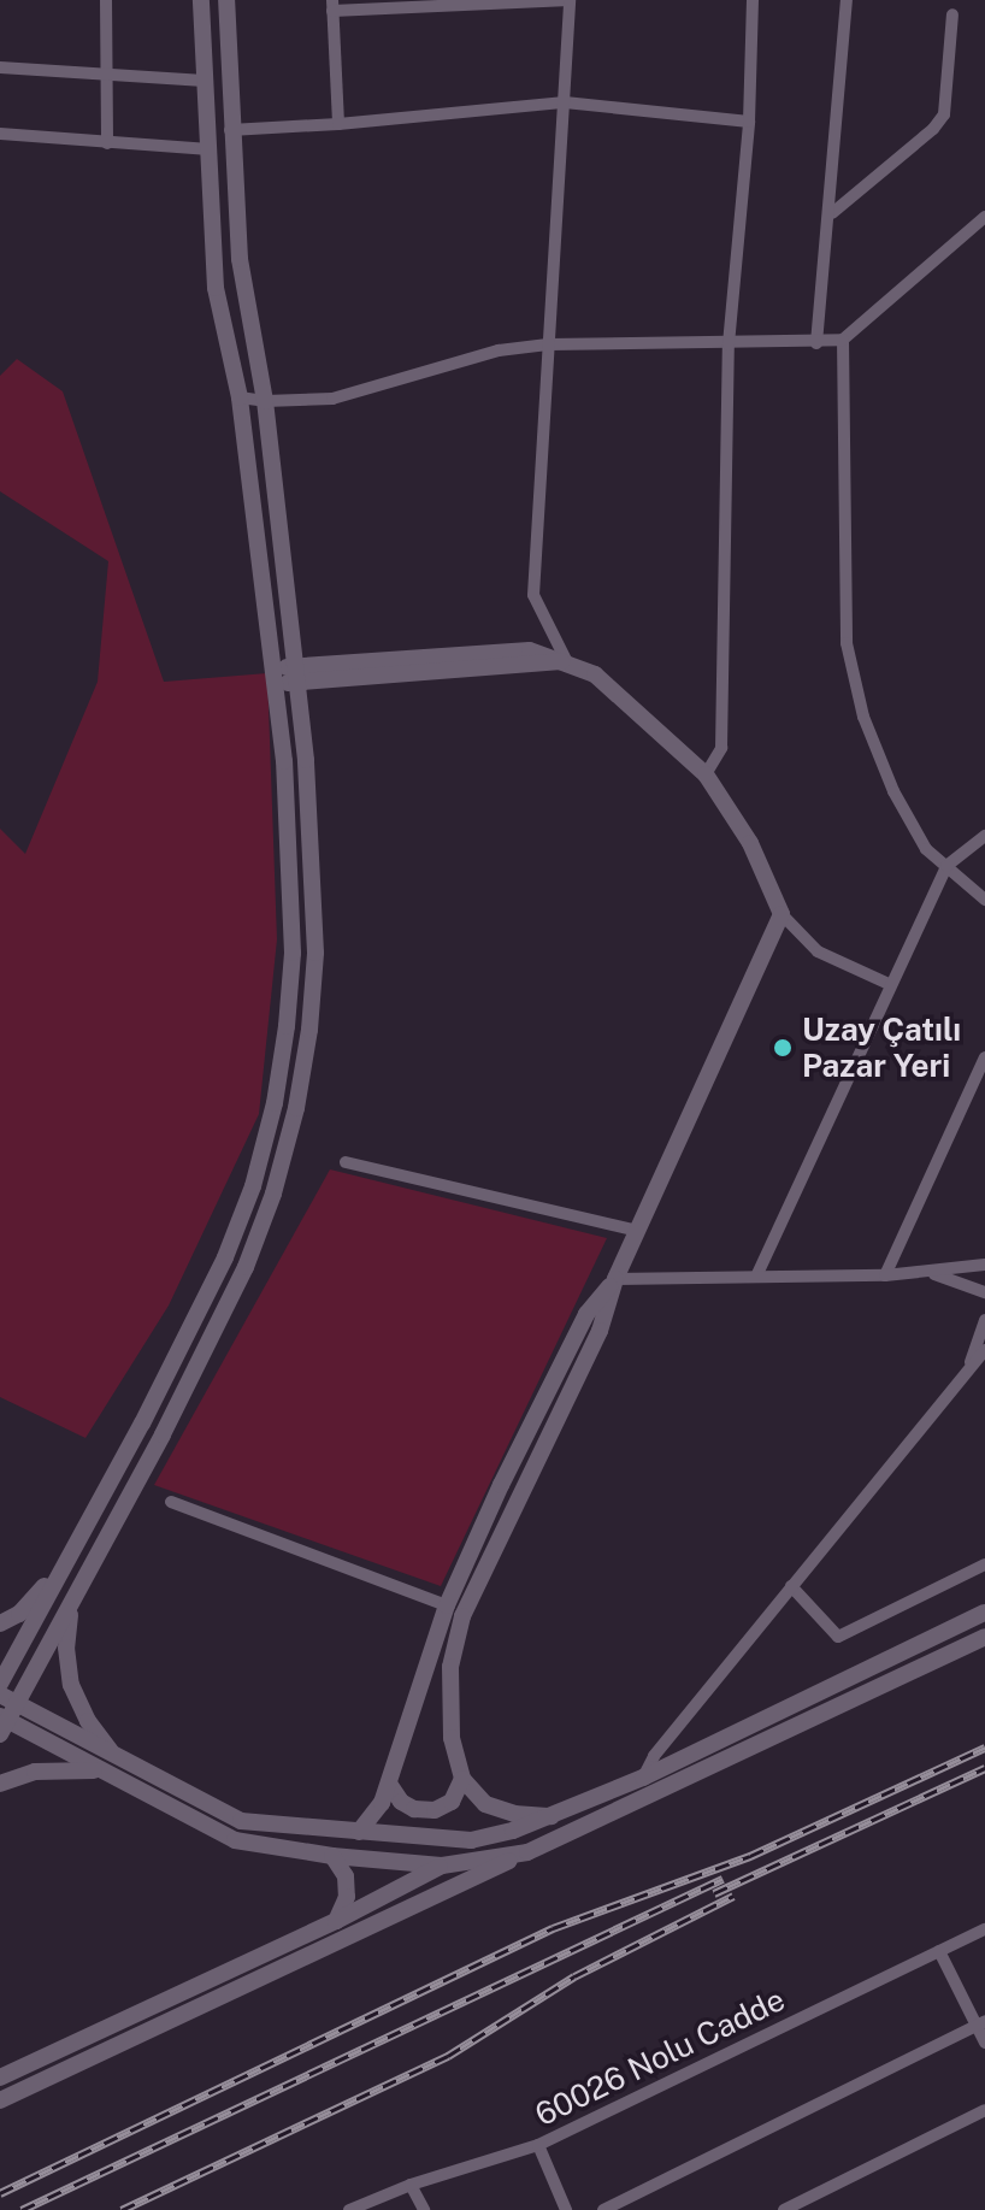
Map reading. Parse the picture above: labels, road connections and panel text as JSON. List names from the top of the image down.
{
  "streets": {
    "street": ["60026 Nolu Cadde"]
  },
  "places": ["Uzay Çatılı Pazar Yeri"]
}
